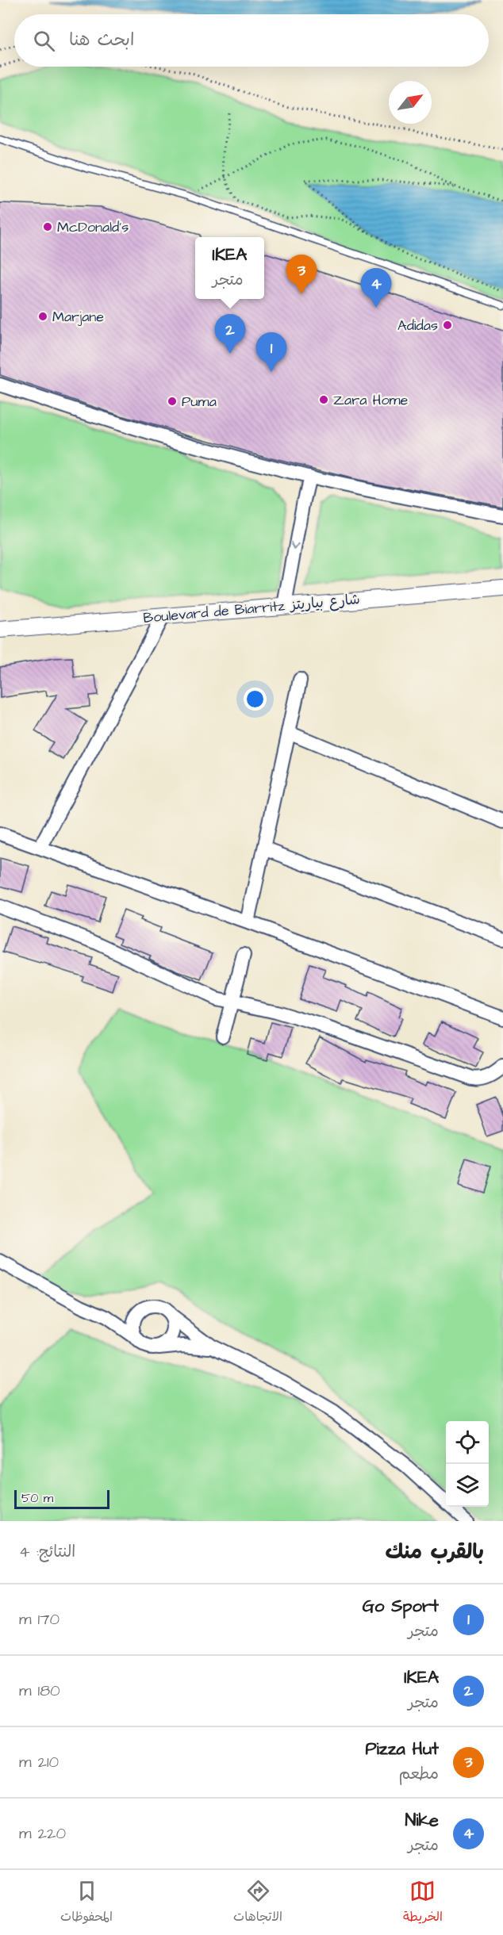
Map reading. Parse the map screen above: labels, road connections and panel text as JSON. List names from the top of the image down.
{
  "streets": {
    "street": ["Boulevard de Biarritz شارع بياريتز"]
  },
  "places": [
    "McDonald's",
    "Marjane",
    "Adidas",
    "Zara Home",
    "Puma"
  ],
  "scale_bar": "50 m",
  "north": "top right",
  "page": {
    "search": "ابحث هنا",
    "popup": ["IKEA", "متجر"],
    "pins": [
      "3",
      "4",
      "2",
      "1"
    ],
    "scale": "50 m",
    "heading": ["بالقرب منك", "النتائج: 4"],
    "list": [
      {
        "mark": "1",
        "name": "Go Sport",
        "note": "متجر",
        "value": "170 m"
      },
      {
        "mark": "2",
        "name": "IKEA",
        "note": "متجر",
        "value": "180 m"
      },
      {
        "mark": "3",
        "name": "Pizza Hut",
        "note": "مطعم",
        "value": "210 m"
      },
      {
        "mark": "4",
        "name": "Nike",
        "note": "متجر",
        "value": "220 m"
      }
    ],
    "nav": ["الخريطة", "الاتجاهات", "المحفوظات"]
  }
}
